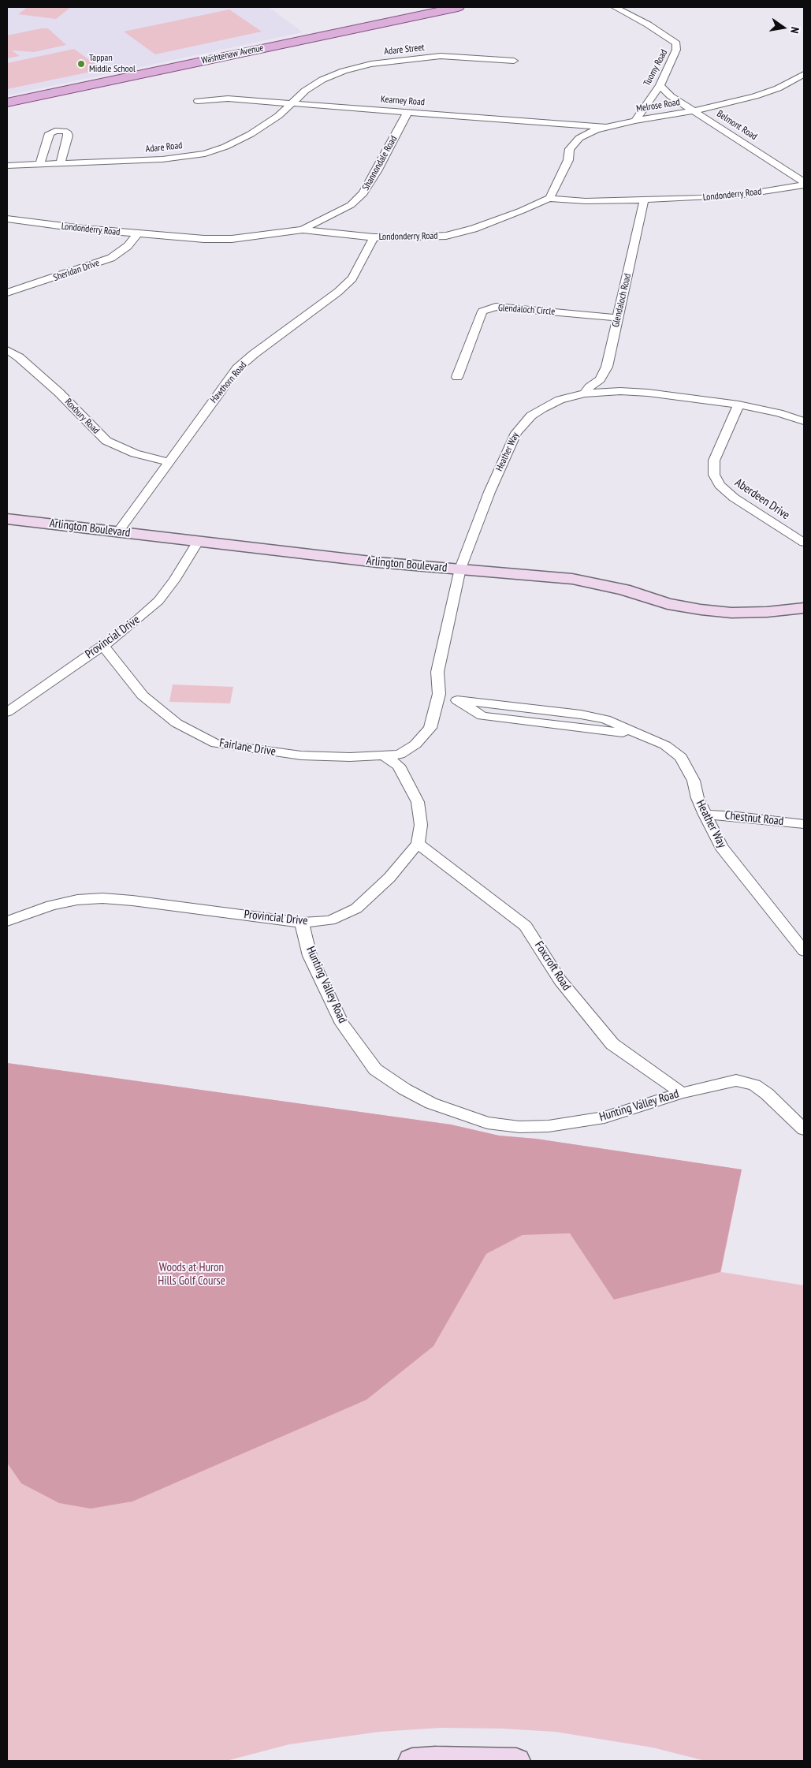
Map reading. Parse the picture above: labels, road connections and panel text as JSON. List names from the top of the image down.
{
  "streets": {
    "main road": ["Washtenaw Avenue"],
    "street": [
      "Adare Street",
      "Tuomy Road",
      "Kearney Road",
      "Melrose Road",
      "Belmont Road",
      "Adare Road",
      "Shannondale Road",
      "Londonderry Road",
      "Sheridan Drive",
      "Glendaloch Road",
      "Glendaloch Circle",
      "Hawthorn Road",
      "Roxbury Road",
      "Heather Way",
      "Aberdeen Drive",
      "Arlington Boulevard",
      "Provincial Drive",
      "Fairlane Drive",
      "Chestnut Road",
      "Foxcroft Road",
      "Hunting Valley Road"
    ]
  },
  "crossings": [
    ["Adare Street", "Adare Road"],
    ["Tuomy Road", "Melrose Road"],
    ["Tuomy Road", "Belmont Road"],
    ["Kearney Road", "Melrose Road"],
    ["Kearney Road", "Adare Road"],
    ["Kearney Road", "Shannondale Road"],
    ["Melrose Road", "Belmont Road"],
    ["Melrose Road", "Londonderry Road"],
    ["Shannondale Road", "Londonderry Road"],
    ["Londonderry Road", "Sheridan Drive"],
    ["Londonderry Road", "Glendaloch Road"],
    ["Londonderry Road", "Hawthorn Road"],
    ["Glendaloch Road", "Glendaloch Circle"],
    ["Glendaloch Road", "Heather Way"],
    ["Hawthorn Road", "Roxbury Road"],
    ["Hawthorn Road", "Arlington Boulevard"],
    ["Heather Way", "Aberdeen Drive"],
    ["Heather Way", "Arlington Boulevard"],
    ["Heather Way", "Fairlane Drive"],
    ["Heather Way", "Chestnut Road"],
    ["Arlington Boulevard", "Provincial Drive"],
    ["Provincial Drive", "Fairlane Drive"],
    ["Provincial Drive", "Foxcroft Road"],
    ["Provincial Drive", "Hunting Valley Road"],
    ["Foxcroft Road", "Hunting Valley Road"]
  ],
  "parks": ["Woods at Huron Hills Golf Course"],
  "places": ["Tappan Middle School"],
  "north": "right"
}
